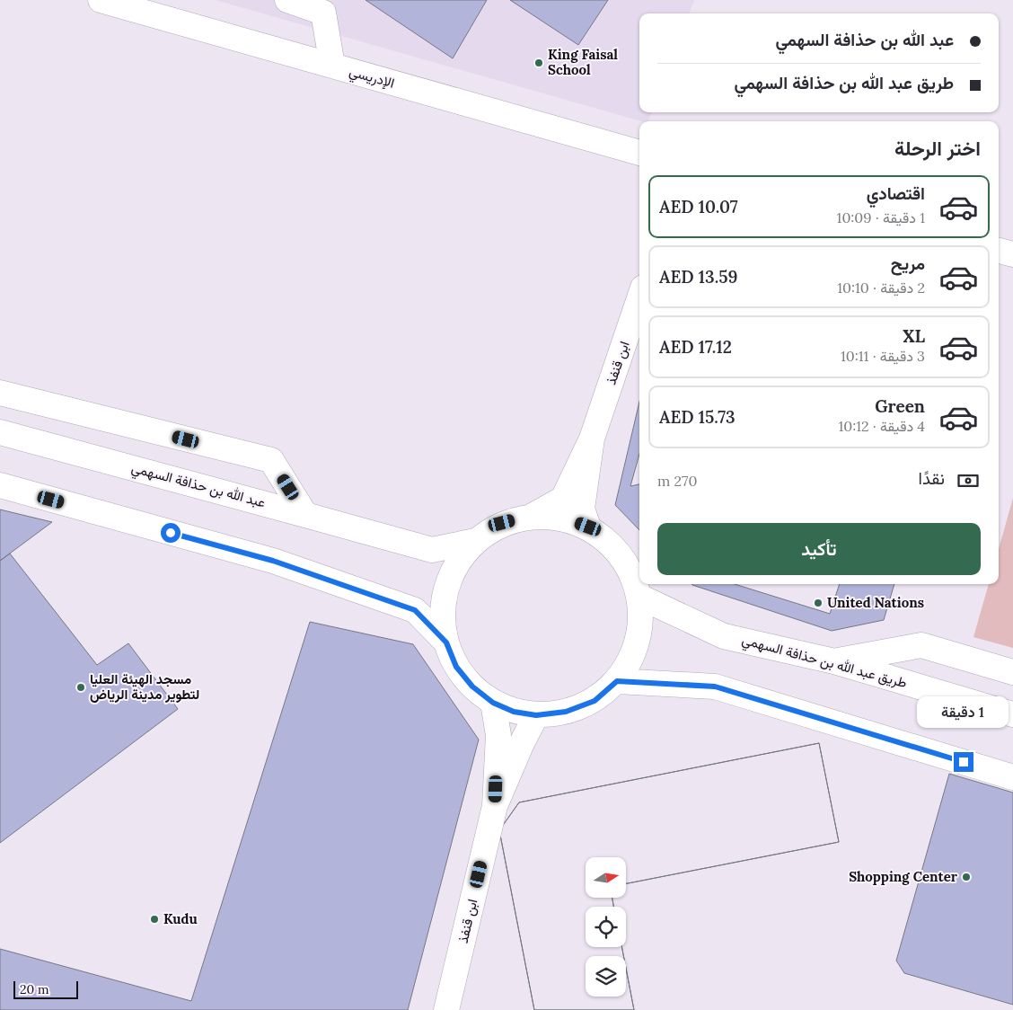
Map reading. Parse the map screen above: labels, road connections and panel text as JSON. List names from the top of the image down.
{
  "streets": {
    "street": [
      "الإدريسي",
      "ابن قنفذ",
      "عبد الله بن حذافة السهمي",
      "طريق عبد الله بن حذافة السهمي"
    ]
  },
  "places": [
    "King Faisal School",
    "United Nations",
    "مسجد الهيئة العليا لتطوير مدينة الرياض",
    "Shopping Center",
    "Kudu"
  ],
  "scale_bar": "20 m",
  "north": "right",
  "page": {
    "banner": ["عبد الله بن حذافة السهمي", "طريق عبد الله بن حذافة السهمي"],
    "heading": "اختر الرحلة",
    "list": [
      {
        "name": "اقتصادي",
        "note": "1 دقيقة · 10:09",
        "value": "AED 10.07"
      },
      {
        "name": "مريح",
        "note": "2 دقيقة · 10:10",
        "value": "AED 13.59"
      },
      {
        "name": "XL",
        "note": "3 دقيقة · 10:11",
        "value": "AED 17.12"
      },
      {
        "name": "Green",
        "note": "4 دقيقة · 10:12",
        "value": "AED 15.73"
      }
    ],
    "pay": ["نقدًا", "270 m"],
    "buttons": "تأكيد",
    "bubble": "1 دقيقة",
    "scale": "20 m"
  }
}
